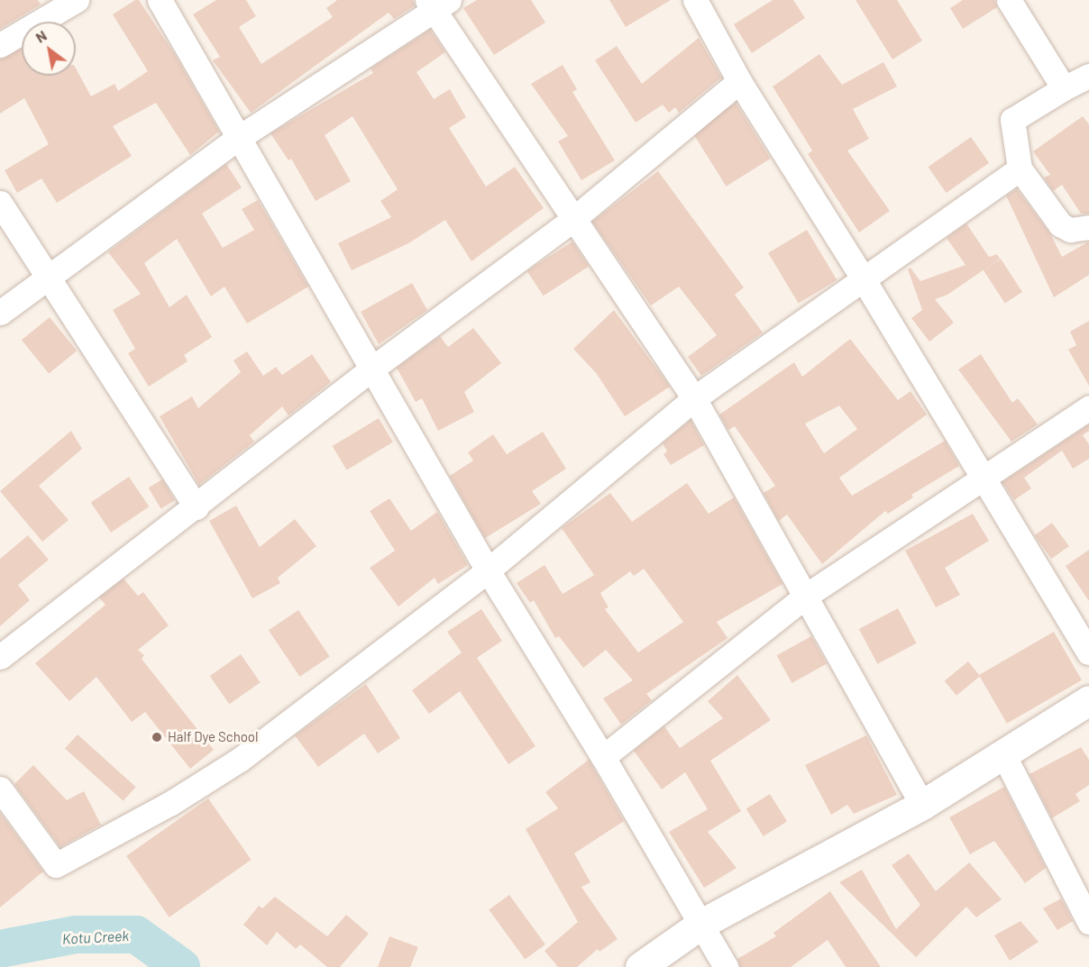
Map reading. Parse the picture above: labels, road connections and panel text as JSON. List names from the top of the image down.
{
  "water": ["Kotu Creek"],
  "places": ["Half Dye School"],
  "north": "top left"
}
